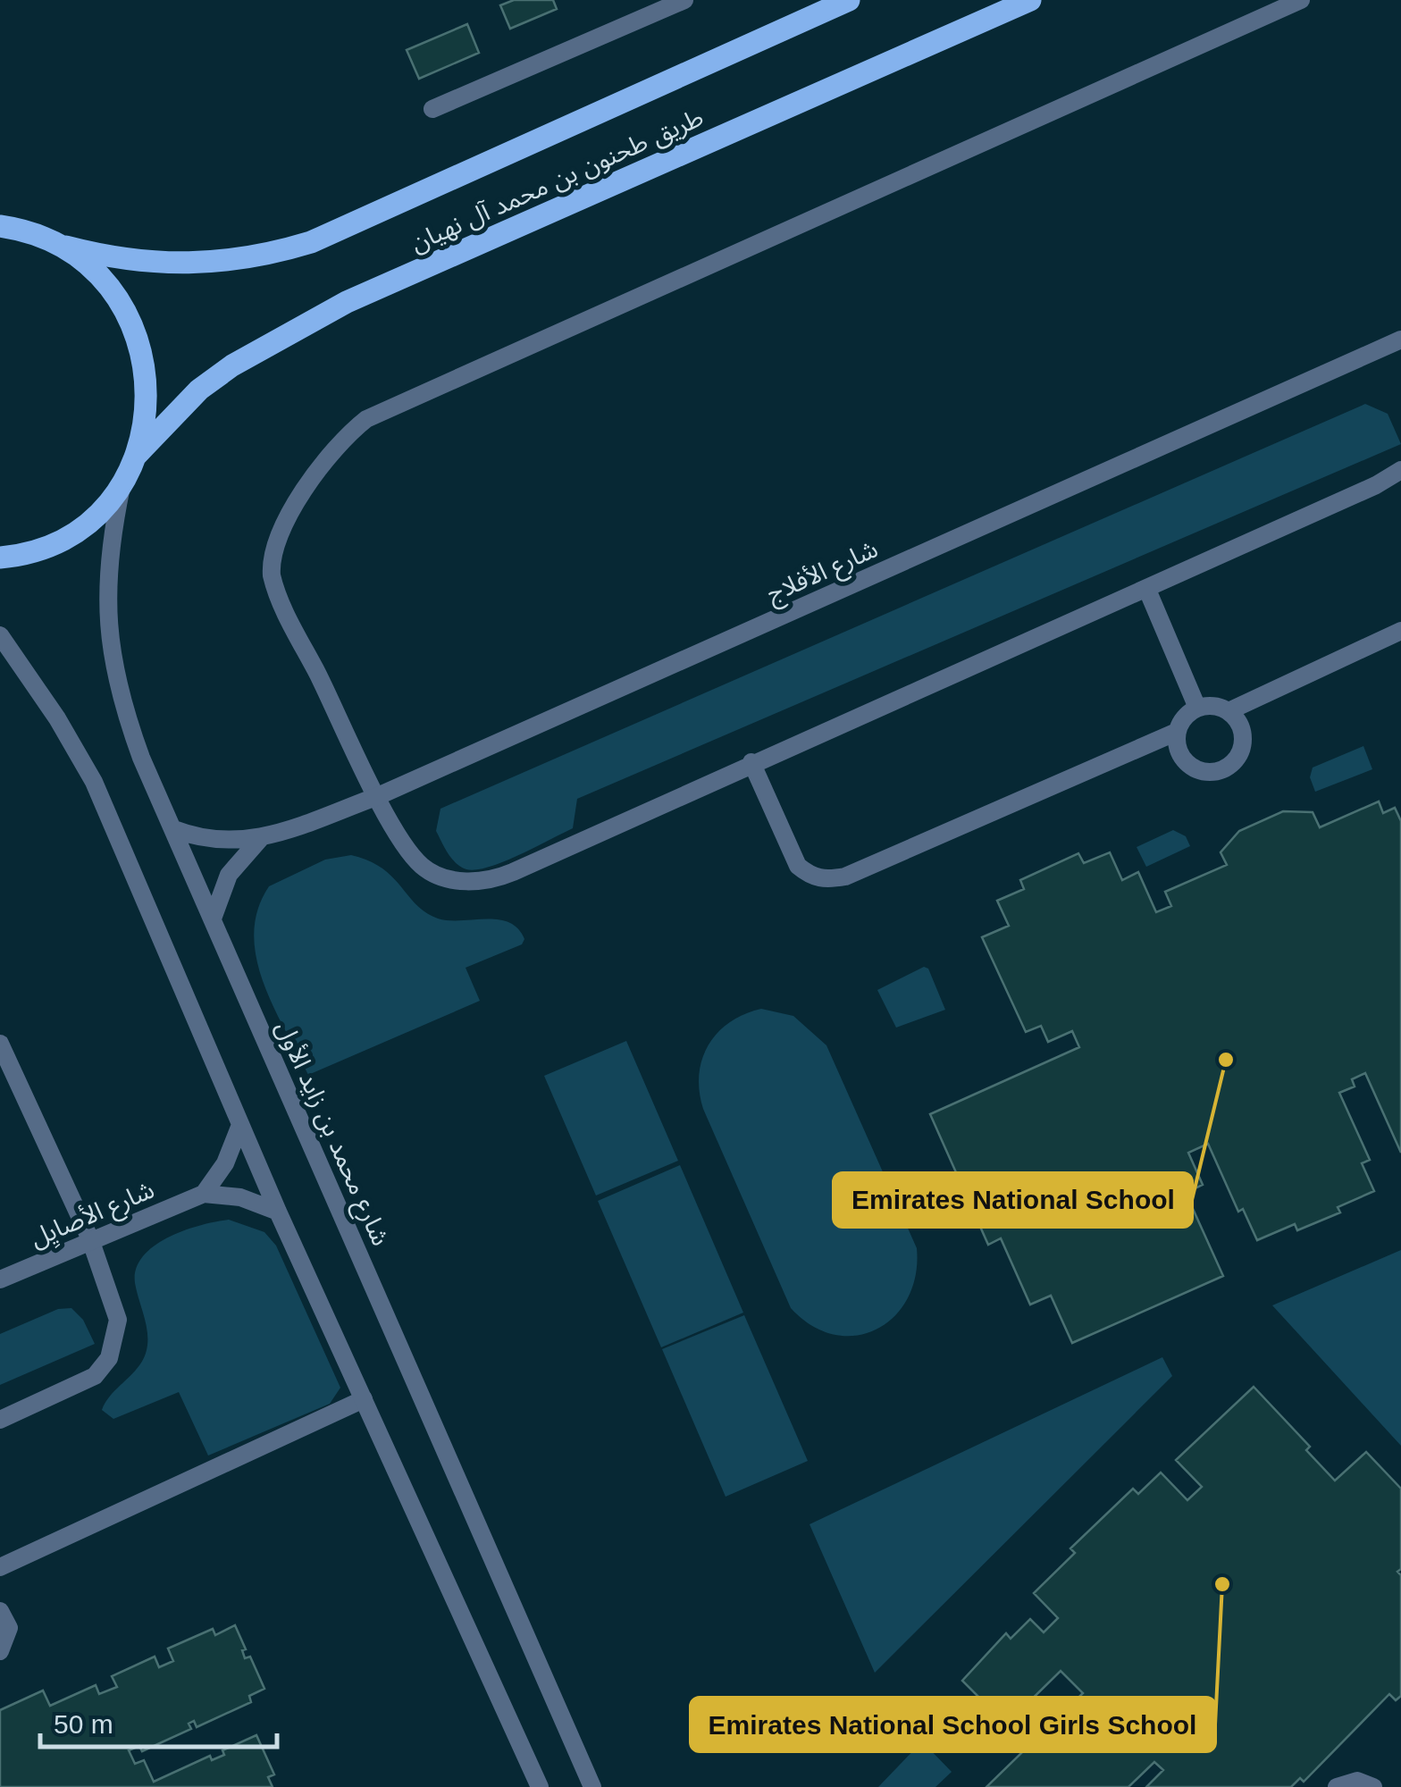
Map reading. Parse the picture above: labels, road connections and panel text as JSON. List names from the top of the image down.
{
  "streets": {
    "main road": ["طريق طحنون بن محمد آل نهيان"],
    "street": ["شارع الأفلاج", "شارع محمد بن زايد الأول", "شارع الأصايِل"]
  },
  "crossings": [
    ["شارع الأفلاج", "شارع محمد بن زايد الأول"]
  ],
  "places": ["Emirates National School", "Emirates National School Girls School"],
  "scale_bar": "50 m"
}
